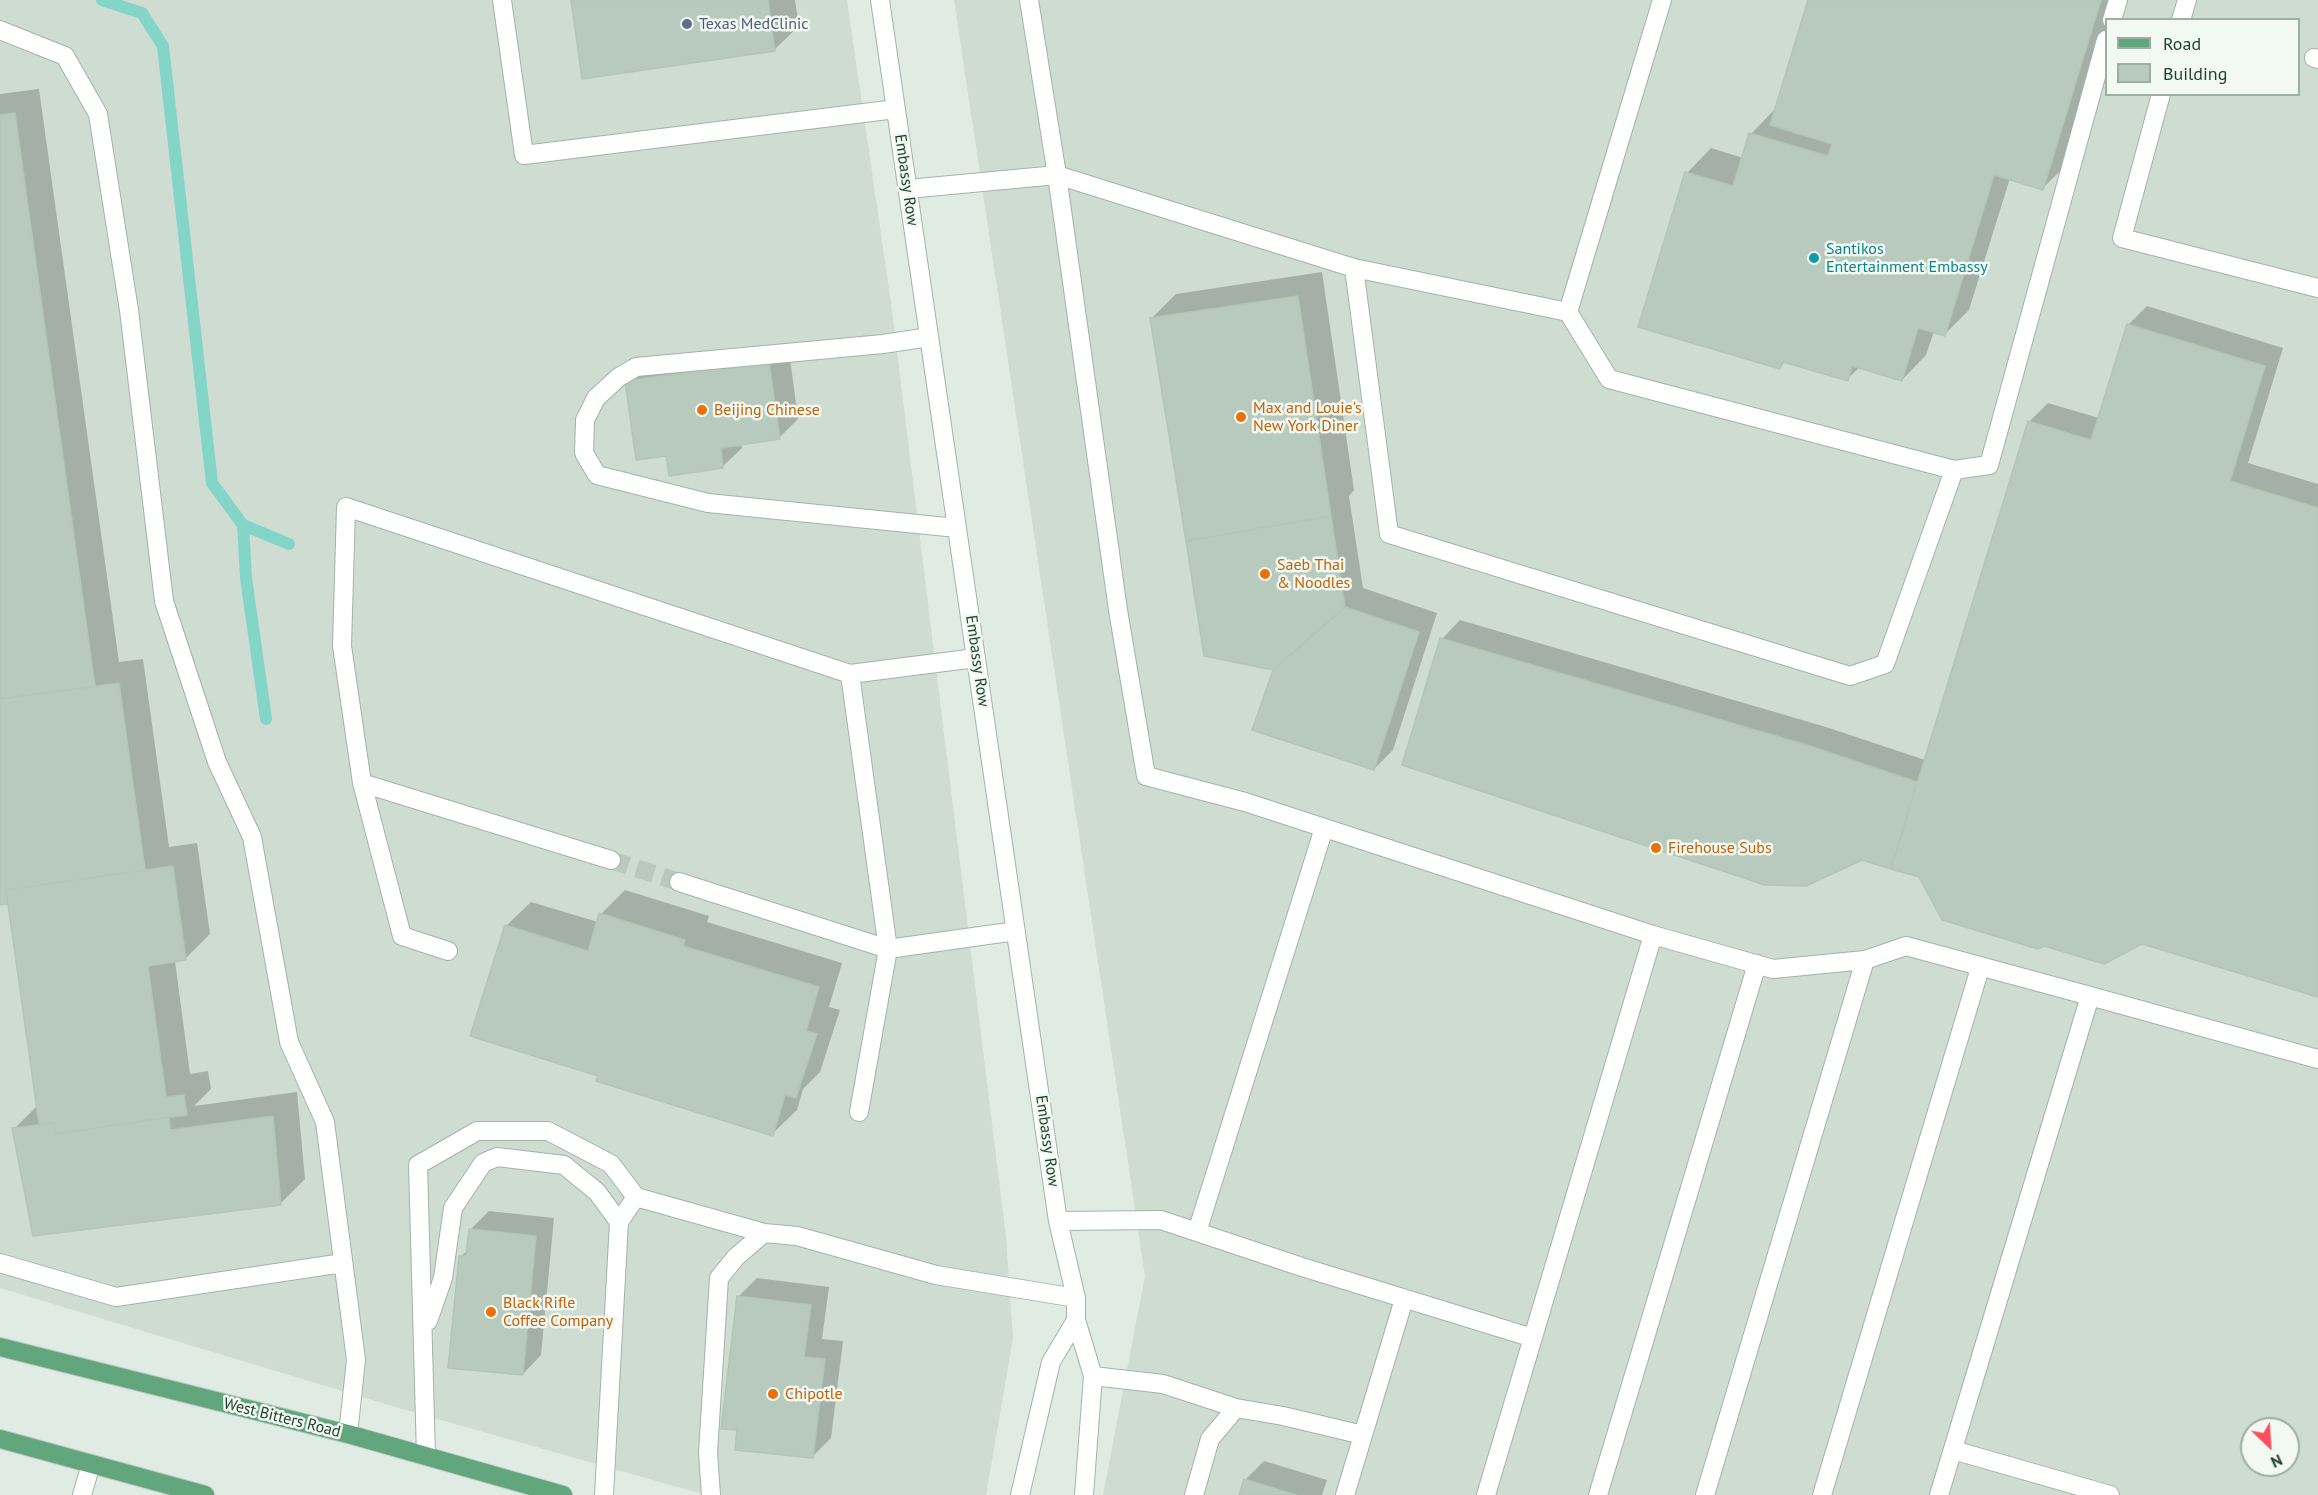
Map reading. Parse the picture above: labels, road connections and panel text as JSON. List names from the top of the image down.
{
  "streets": {
    "main road": ["West Bitters Road"],
    "street": ["Embassy Row"]
  },
  "places": [
    "Texas MedClinic",
    "Santikos Entertainment Embassy",
    "Beijing Chinese",
    "Max and Louie's New York Diner",
    "Saeb Thai & Noodles",
    "Firehouse Subs",
    "Black Rifle Coffee Company",
    "Chipotle"
  ],
  "legend": ["Road", "Building"],
  "north": "bottom right"
}
